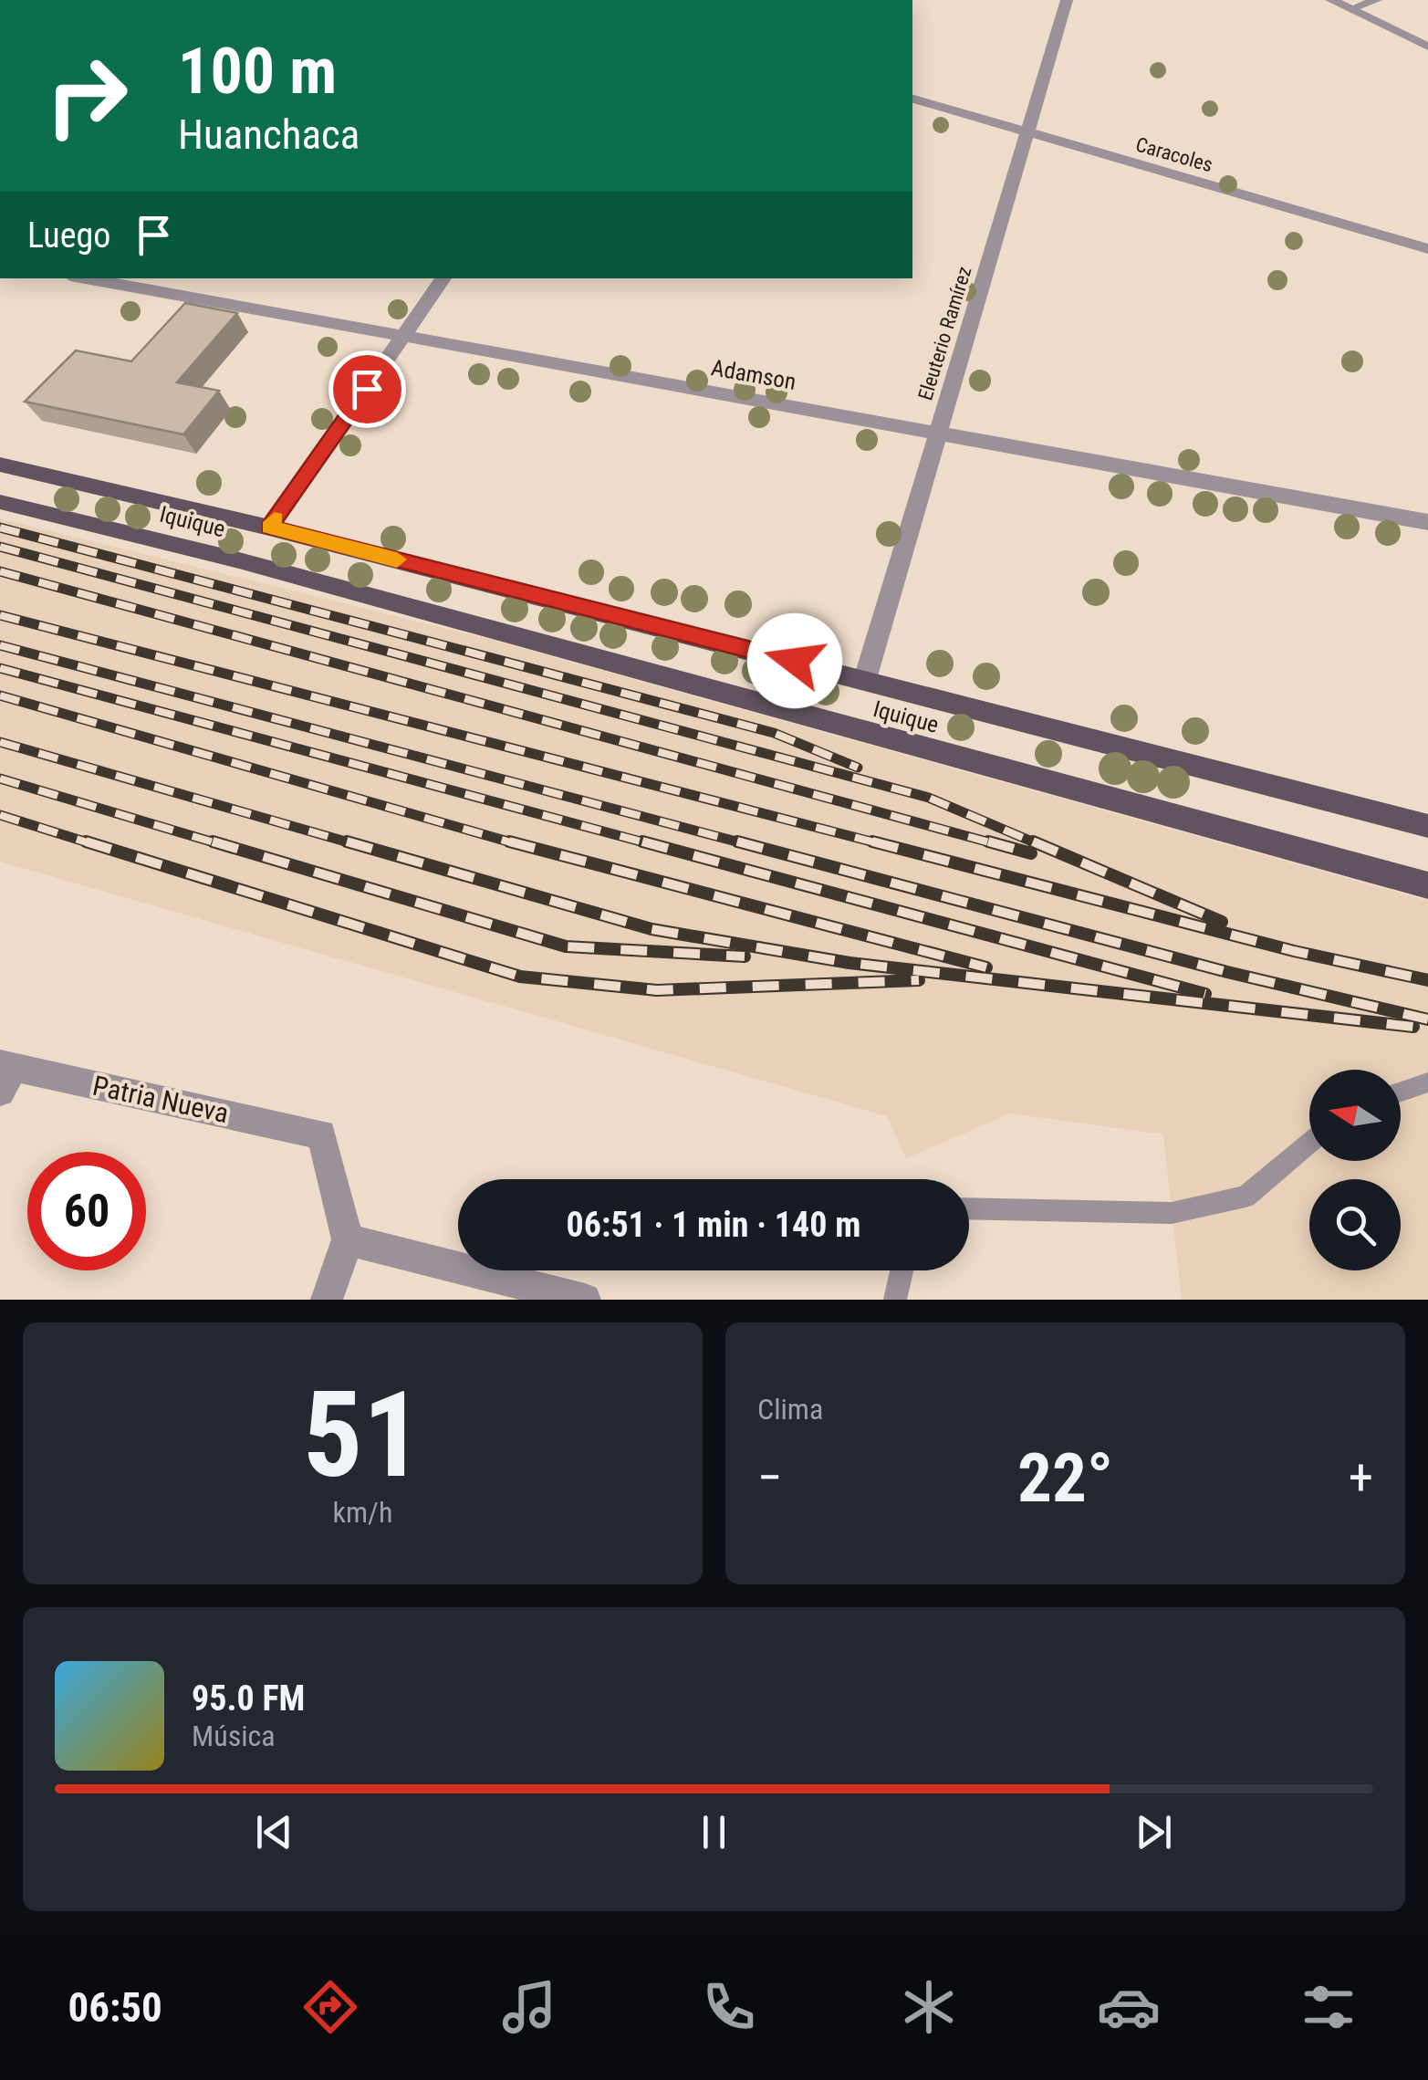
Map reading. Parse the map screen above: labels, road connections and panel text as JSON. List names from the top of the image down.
{
  "streets": {
    "main road": ["Iquique"],
    "street": [
      "Caracoles",
      "Eleuterio Ramírez",
      "Adamson",
      "Patria Nueva"
    ]
  },
  "crossings": [
    ["Caracoles", "Eleuterio Ramírez"],
    ["Eleuterio Ramírez", "Adamson"],
    ["Eleuterio Ramírez", "Iquique"]
  ],
  "north": "left",
  "page": {
    "turn": ["100 m", "Huanchaca"],
    "then": "Luego",
    "limit": "60",
    "trip": "06:51 · 1 min · 140 m",
    "tile": [
      ["51", "km/h"],
      "Clima"
    ],
    "heat": ["−", "22°", "+"],
    "song": ["95.0 FM", "Música"],
    "tabs": "06:50"
  }
}
